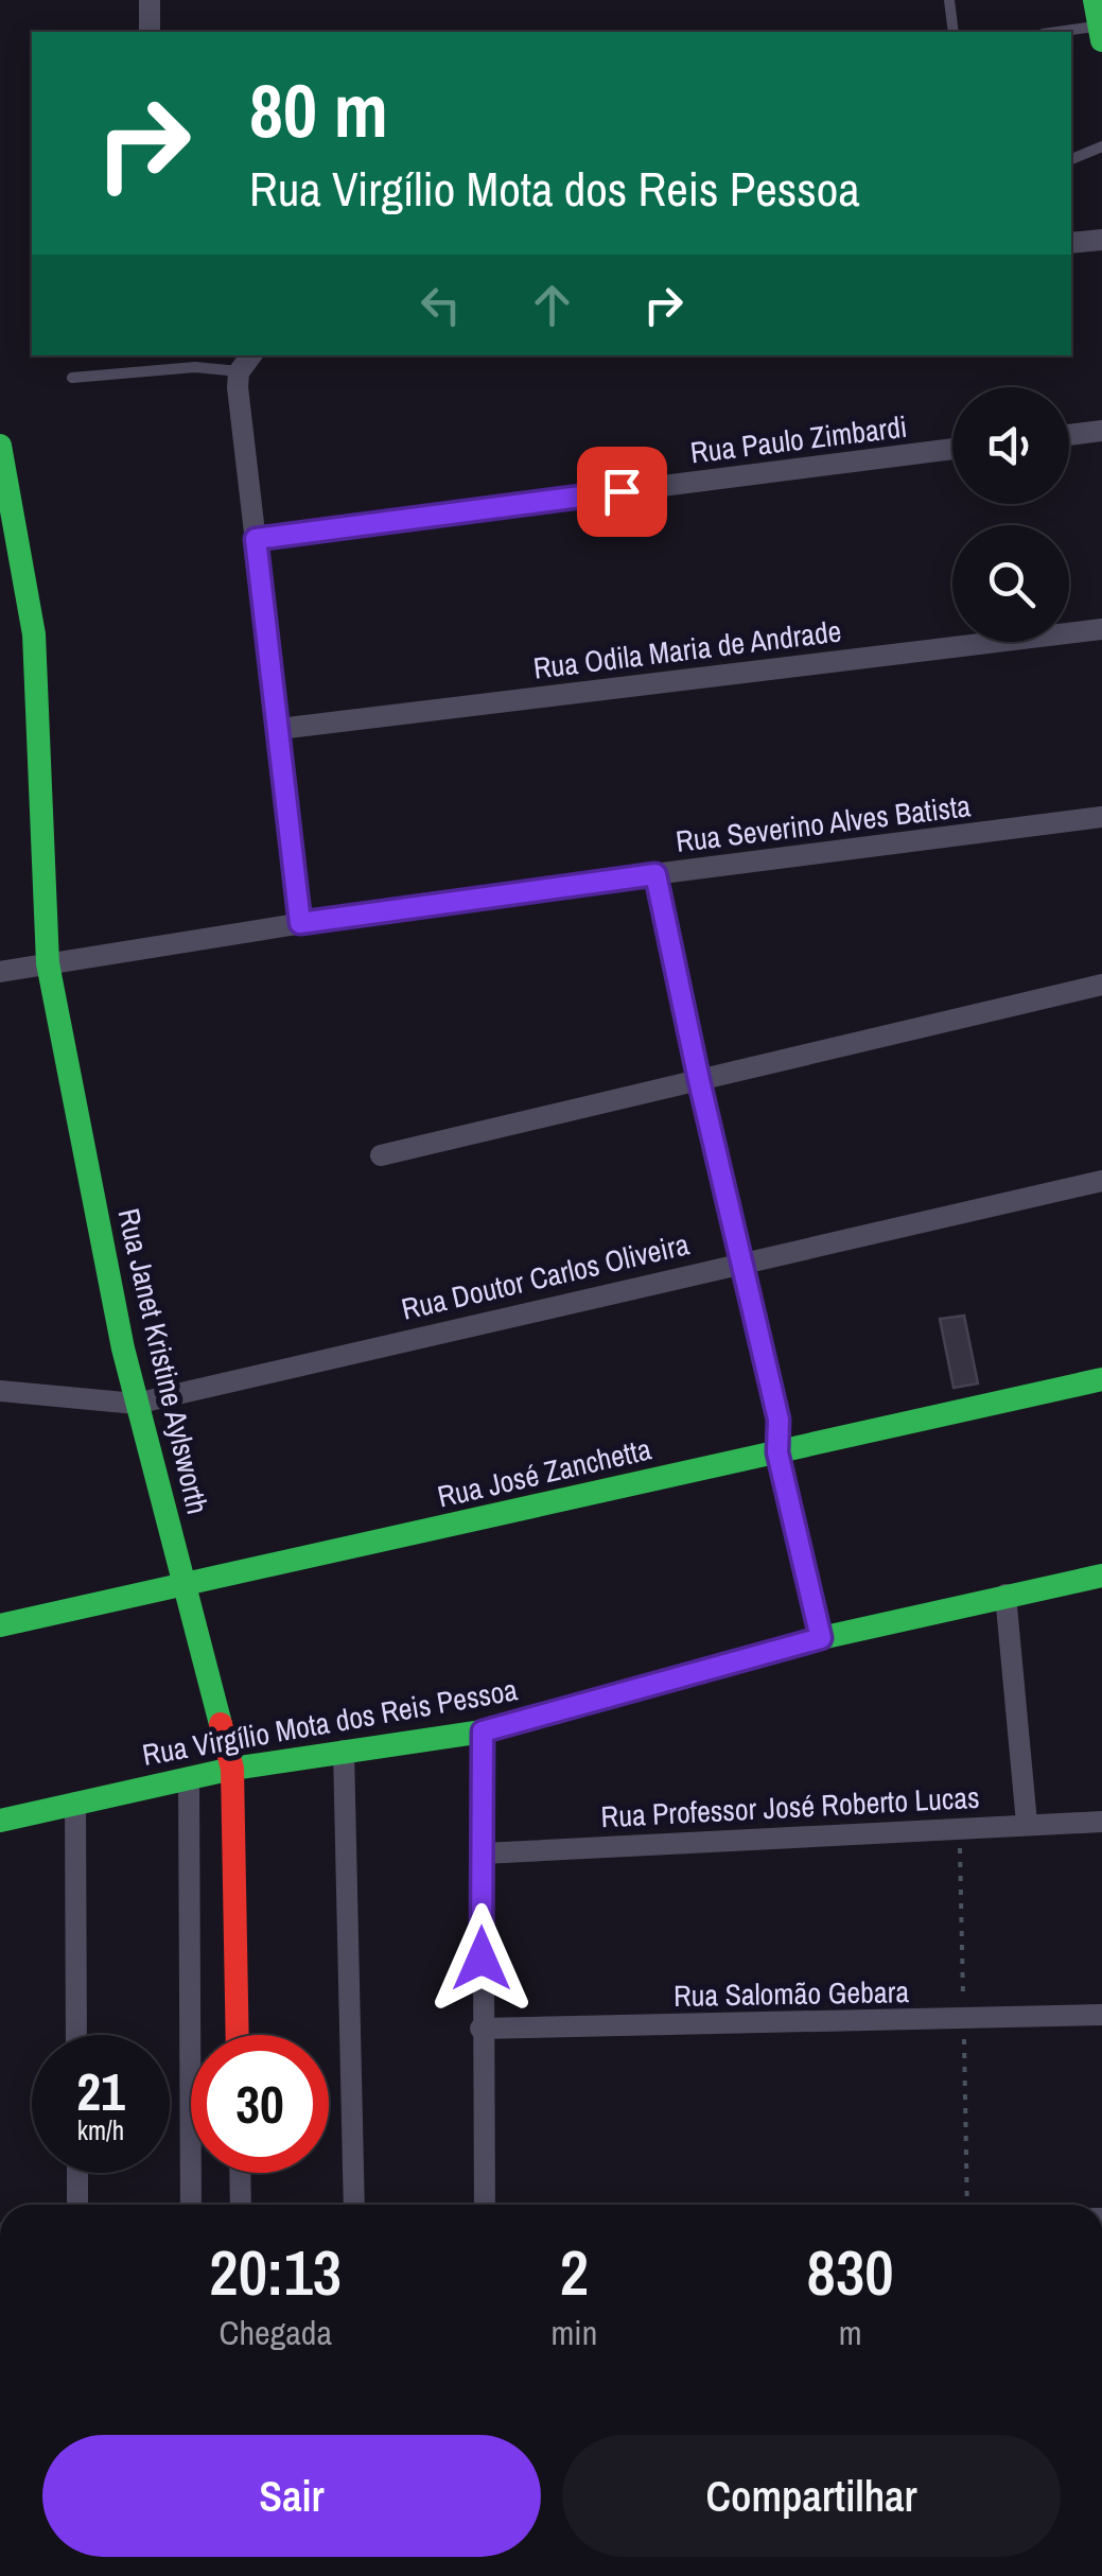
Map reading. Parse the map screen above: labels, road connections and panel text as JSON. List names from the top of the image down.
{
  "streets": {
    "street": [
      "Rua Paulo Zimbardi",
      "Rua Odila Maria de Andrade",
      "Rua Severino Alves Batista",
      "Rua Doutor Carlos Oliveira",
      "Rua Janet Kristine Aylsworth",
      "Rua José Zanchetta",
      "Rua Virgílio Mota dos Reis Pessoa",
      "Rua Professor José Roberto Lucas",
      "Rua Salomão Gebara"
    ]
  },
  "crossings": [
    ["Rua Severino Alves Batista", "Rua Janet Kristine Aylsworth"],
    ["Rua Doutor Carlos Oliveira", "Rua Janet Kristine Aylsworth"],
    ["Rua Janet Kristine Aylsworth", "Rua José Zanchetta"],
    ["Rua Janet Kristine Aylsworth", "Rua Virgílio Mota dos Reis Pessoa"]
  ],
  "page": {
    "turn": ["80 m", "Rua Virgílio Mota dos Reis Pessoa"],
    "speed": "21 km/h",
    "limit": "30",
    "eta": [
      "20:13",
      "Chegada",
      "2",
      "min",
      "830",
      "m"
    ],
    "buttons": ["Sair", "Compartilhar"]
  }
}
